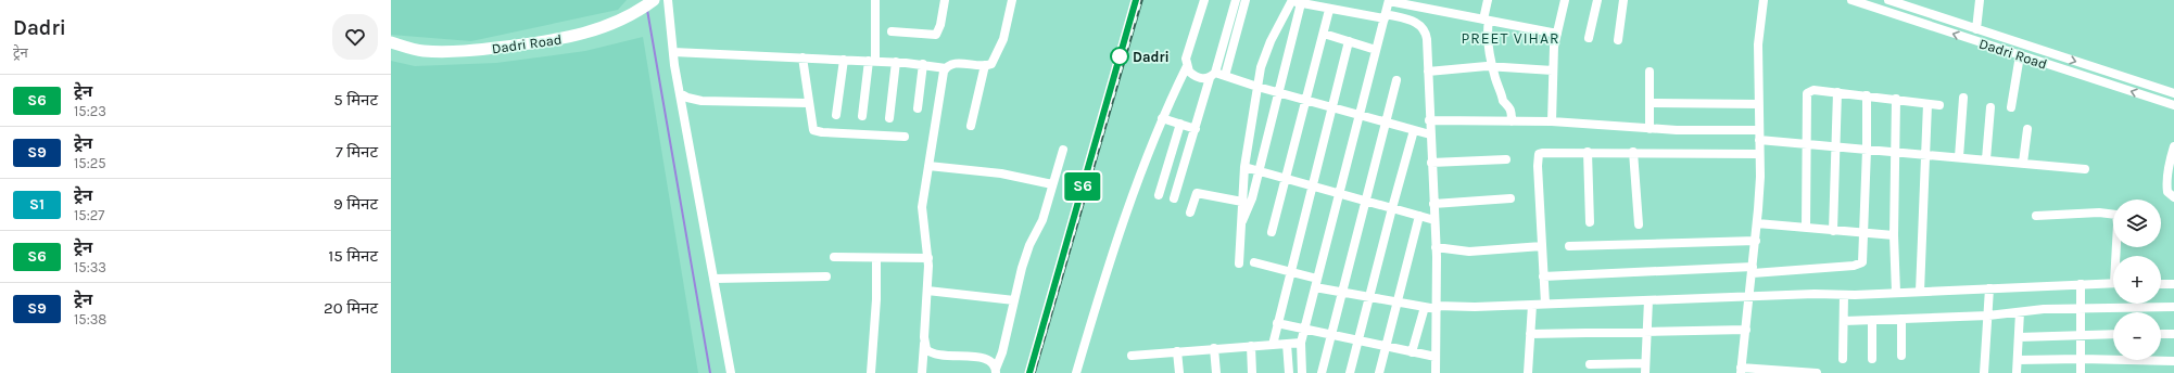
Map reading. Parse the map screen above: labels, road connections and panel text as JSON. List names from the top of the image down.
{
  "streets": {
    "main road": ["Dadri Road"]
  },
  "districts": ["PREET VIHAR"],
  "places": ["Dadri"],
  "page": {
    "heading": ["Dadri", "ट्रेन"],
    "on_map": "S6",
    "list": [
      {
        "mark": "S6",
        "name": "ट्रेन",
        "note": "15:23",
        "value": "5 मिनट"
      },
      {
        "mark": "S9",
        "name": "ट्रेन",
        "note": "15:25",
        "value": "7 मिनट"
      },
      {
        "mark": "S1",
        "name": "ट्रेन",
        "note": "15:27",
        "value": "9 मिनट"
      },
      {
        "mark": "S6",
        "name": "ट्रेन",
        "note": "15:33",
        "value": "15 मिनट"
      },
      {
        "mark": "S9",
        "name": "ट्रेन",
        "note": "15:38",
        "value": "20 मिनट"
      }
    ],
    "map_buttons": ["+", "−"]
  }
}
